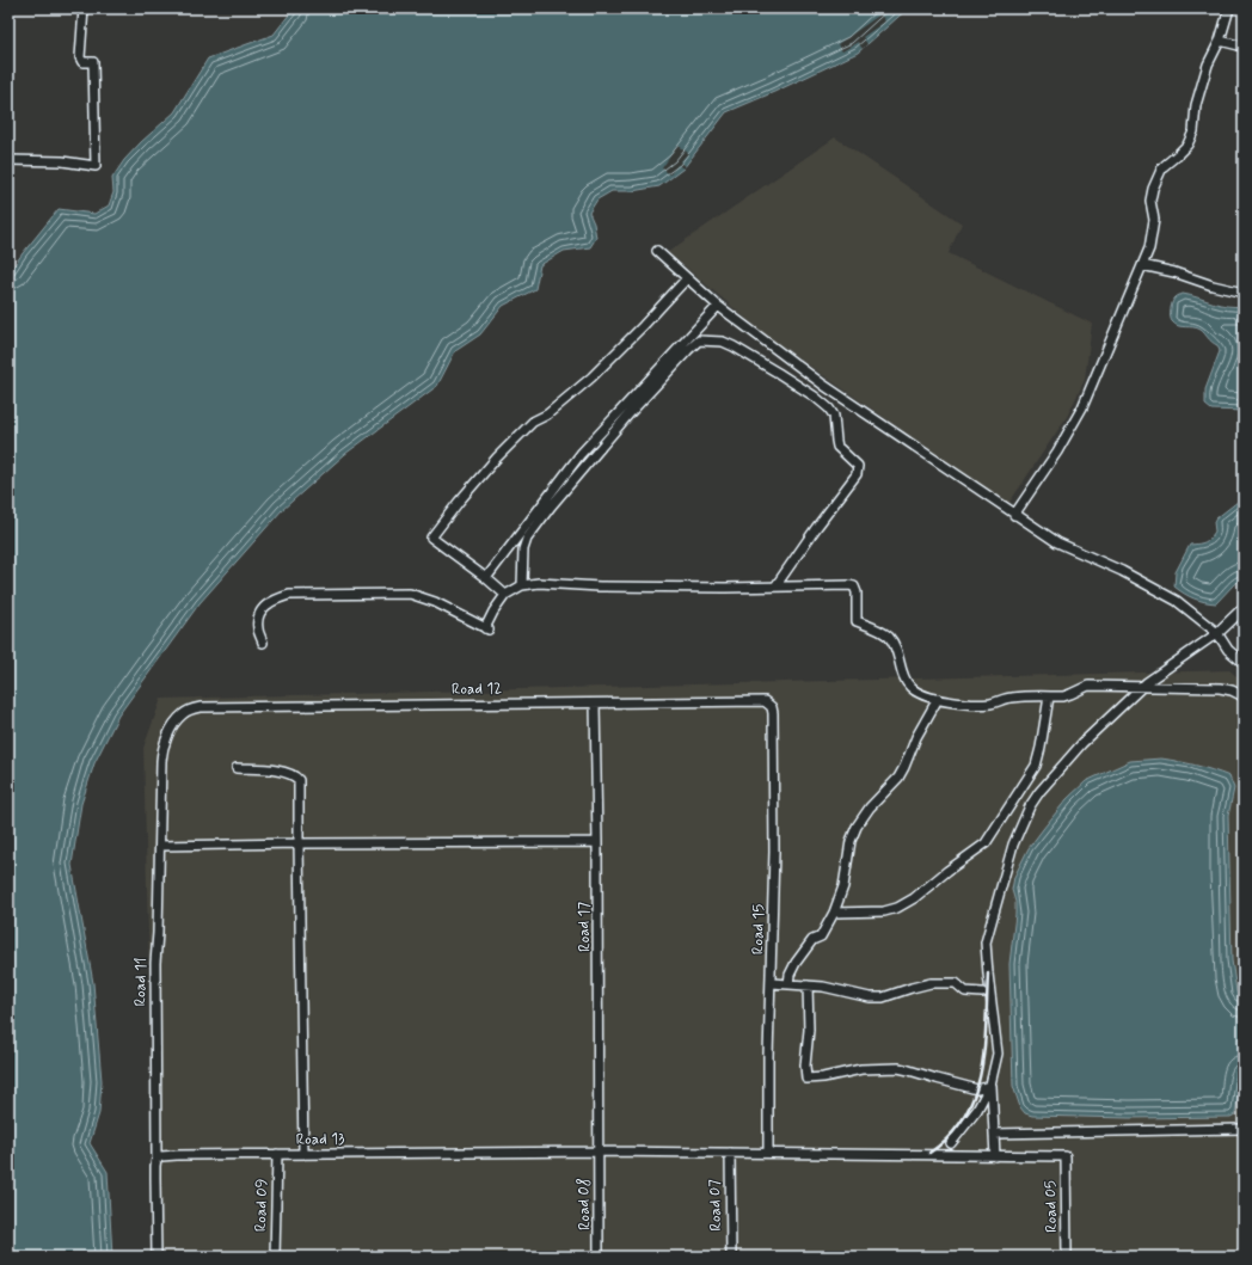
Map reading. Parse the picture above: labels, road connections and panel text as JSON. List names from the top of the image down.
{
  "streets": {
    "street": [
      "Road 12",
      "Road 17",
      "Road 15",
      "Road 11",
      "Road 13",
      "Road 08",
      "Road 09",
      "Road 07",
      "Road 05"
    ]
  },
  "crossings": [
    ["Road 12", "Road 17"],
    ["Road 12", "Road 15"],
    ["Road 12", "Road 11"],
    ["Road 17", "Road 13"],
    ["Road 17", "Road 08"],
    ["Road 15", "Road 13"],
    ["Road 11", "Road 13"],
    ["Road 13", "Road 08"],
    ["Road 13", "Road 09"],
    ["Road 13", "Road 07"],
    ["Road 13", "Road 05"]
  ]
}
